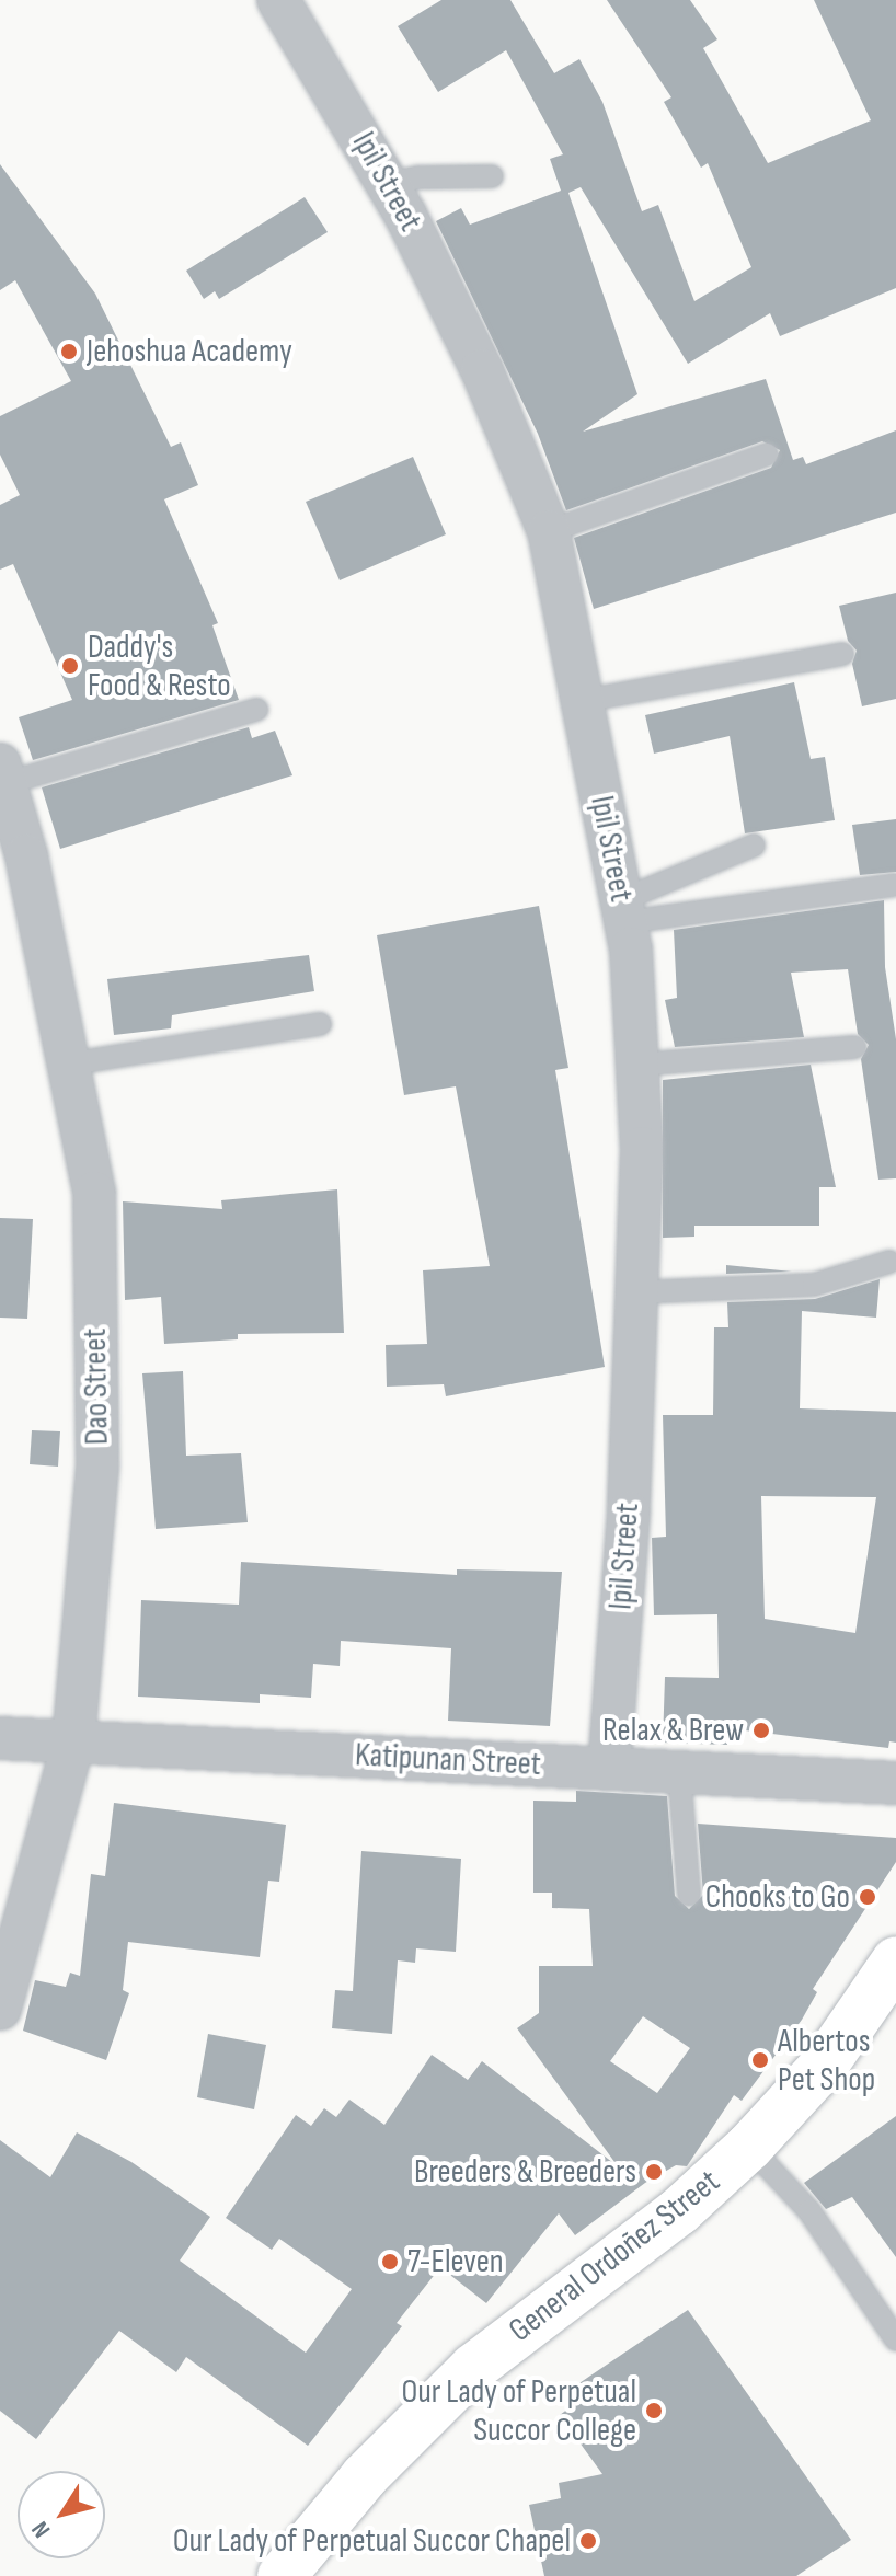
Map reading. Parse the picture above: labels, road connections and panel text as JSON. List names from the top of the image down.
{
  "streets": {
    "main road": ["General Ordoñez Street"],
    "street": ["Ipil Street", "Dao Street", "Katipunan Street"]
  },
  "crossings": [
    ["Ipil Street", "Katipunan Street"],
    ["Dao Street", "Katipunan Street"]
  ],
  "places": [
    "Jehoshua Academy",
    "Daddy's Food & Resto",
    "Relax & Brew",
    "Chooks to Go",
    "Albertos Pet Shop",
    "Breeders & Breeders",
    "7-Eleven",
    "Our Lady of Perpetual Succor College",
    "Our Lady of Perpetual Succor Chapel"
  ],
  "north": "bottom left"
}
